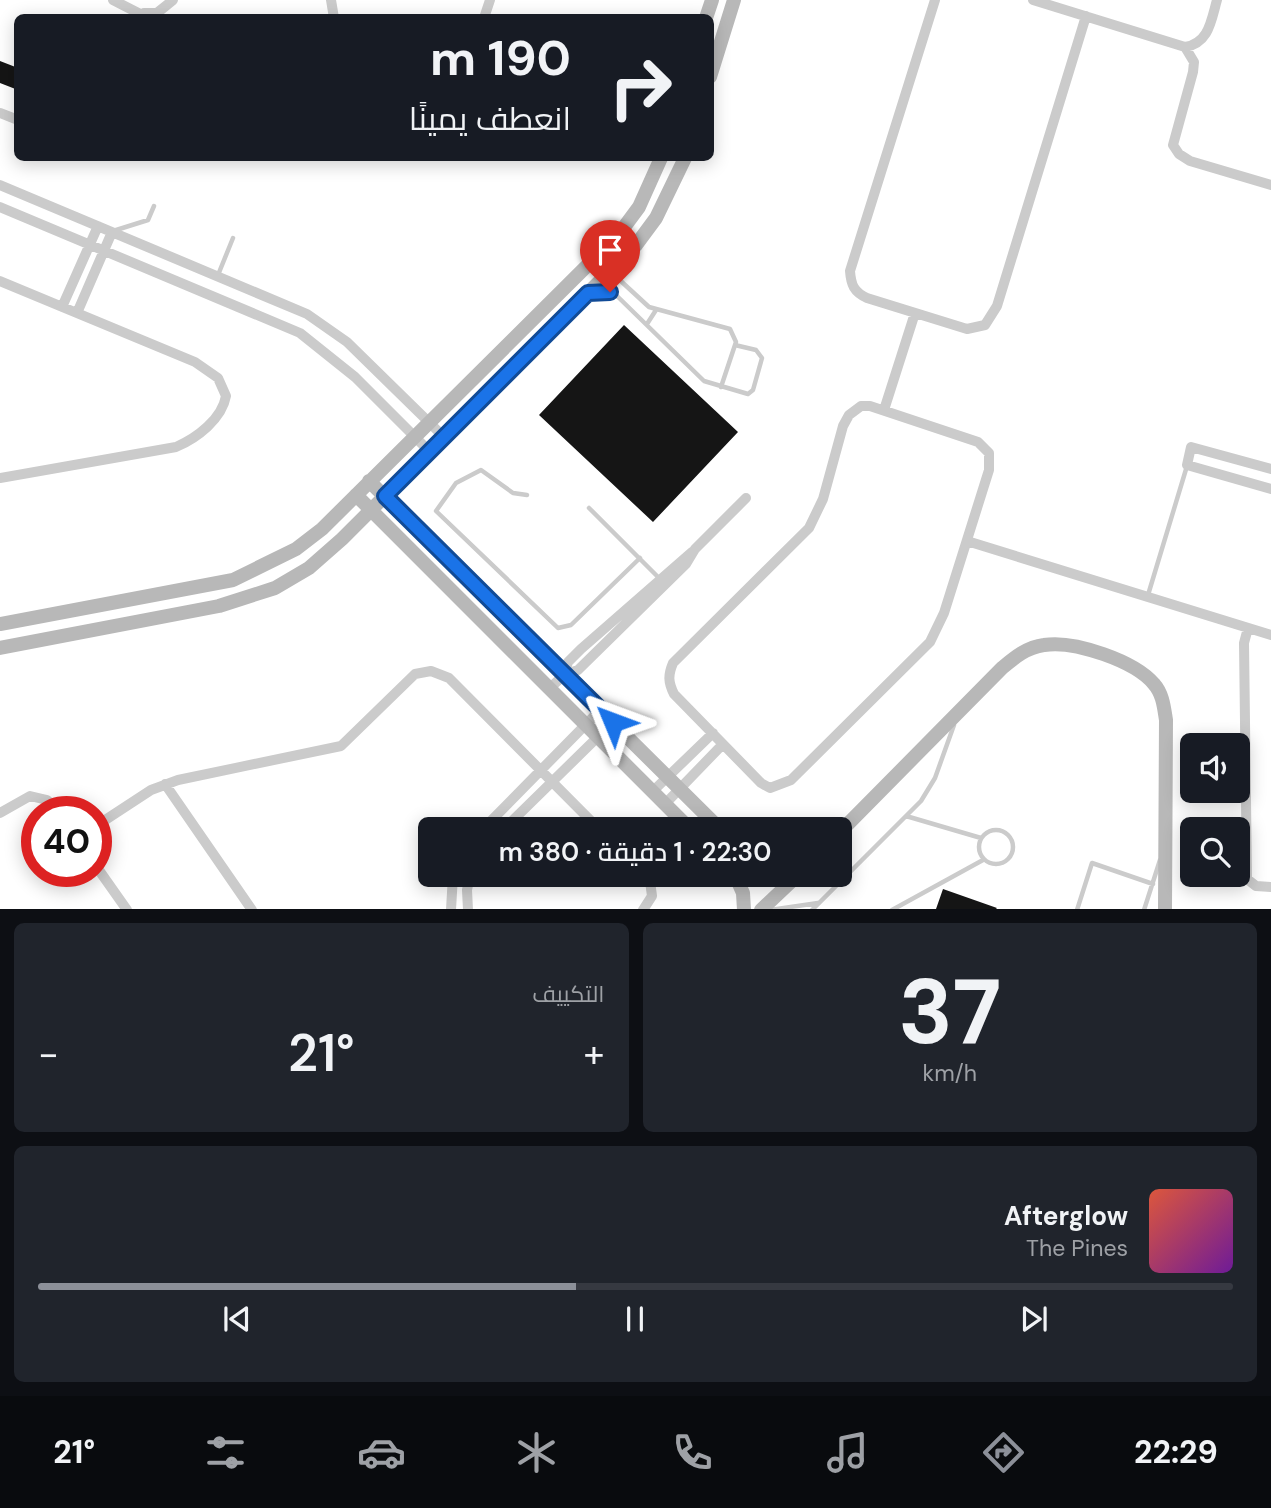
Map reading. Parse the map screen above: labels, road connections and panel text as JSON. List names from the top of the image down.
{
  "page": {
    "turn": ["190 m", "انعطف يمينًا"],
    "limit": "40",
    "trip": "22:30 · 1 دقيقة · 380 m",
    "tile": [
      ["37", "km/h"],
      "التكييف"
    ],
    "heat": ["−", "21°", "+"],
    "song": ["Afterglow", "The Pines"],
    "tabs": ["22:29", "21°"]
  }
}
